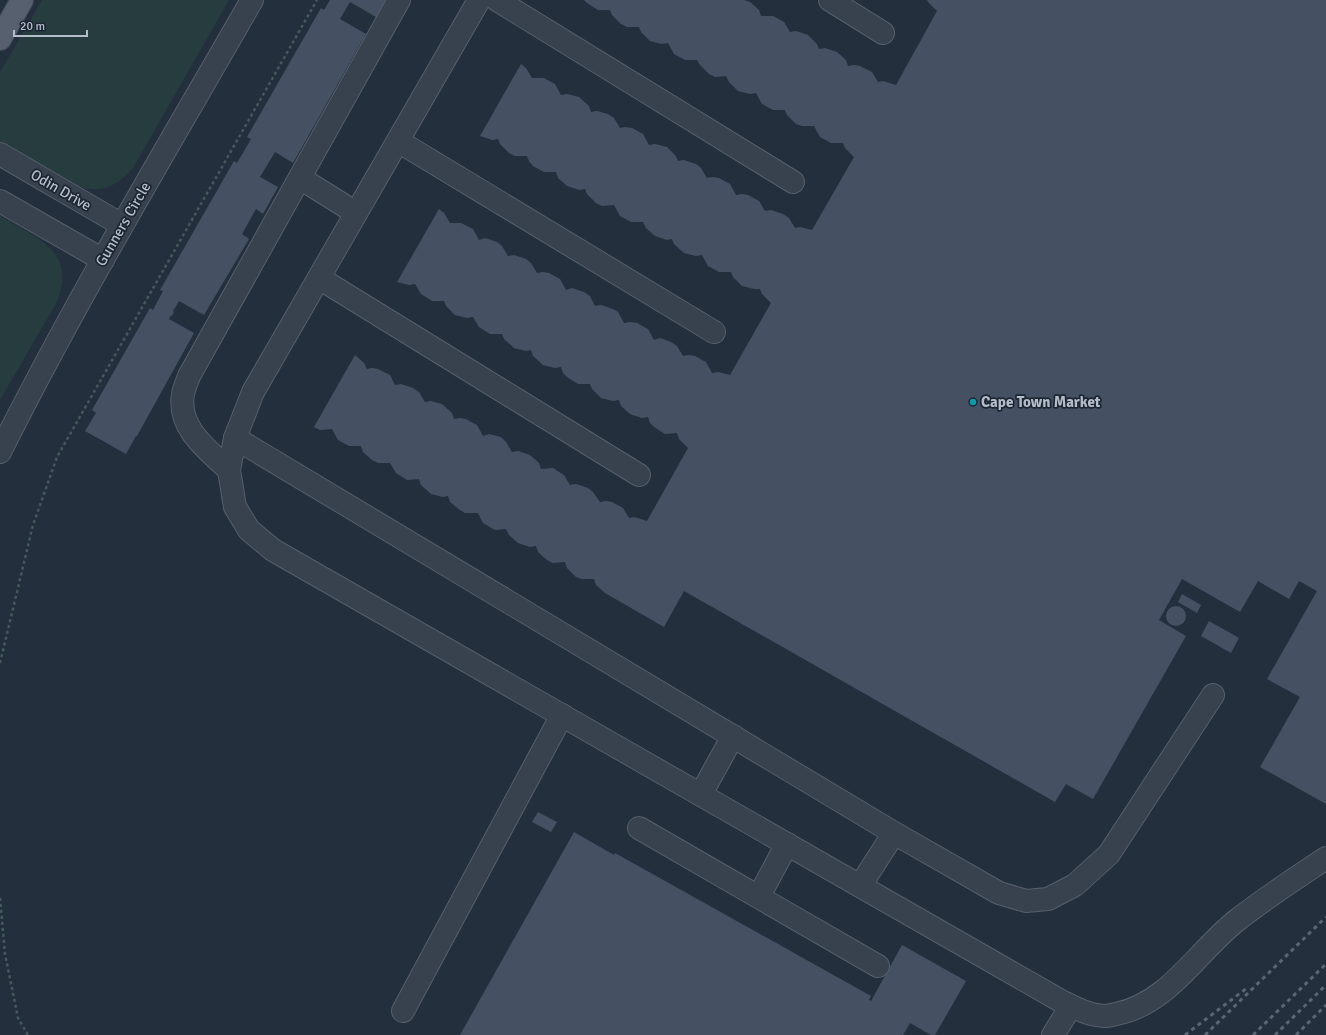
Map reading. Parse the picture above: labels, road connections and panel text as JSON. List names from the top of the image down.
{
  "streets": {
    "street": ["Odin Drive", "Gunners Circle"]
  },
  "crossings": [
    ["Odin Drive", "Gunners Circle"]
  ],
  "places": ["Cape Town Market"],
  "scale_bar": "20 m"
}
